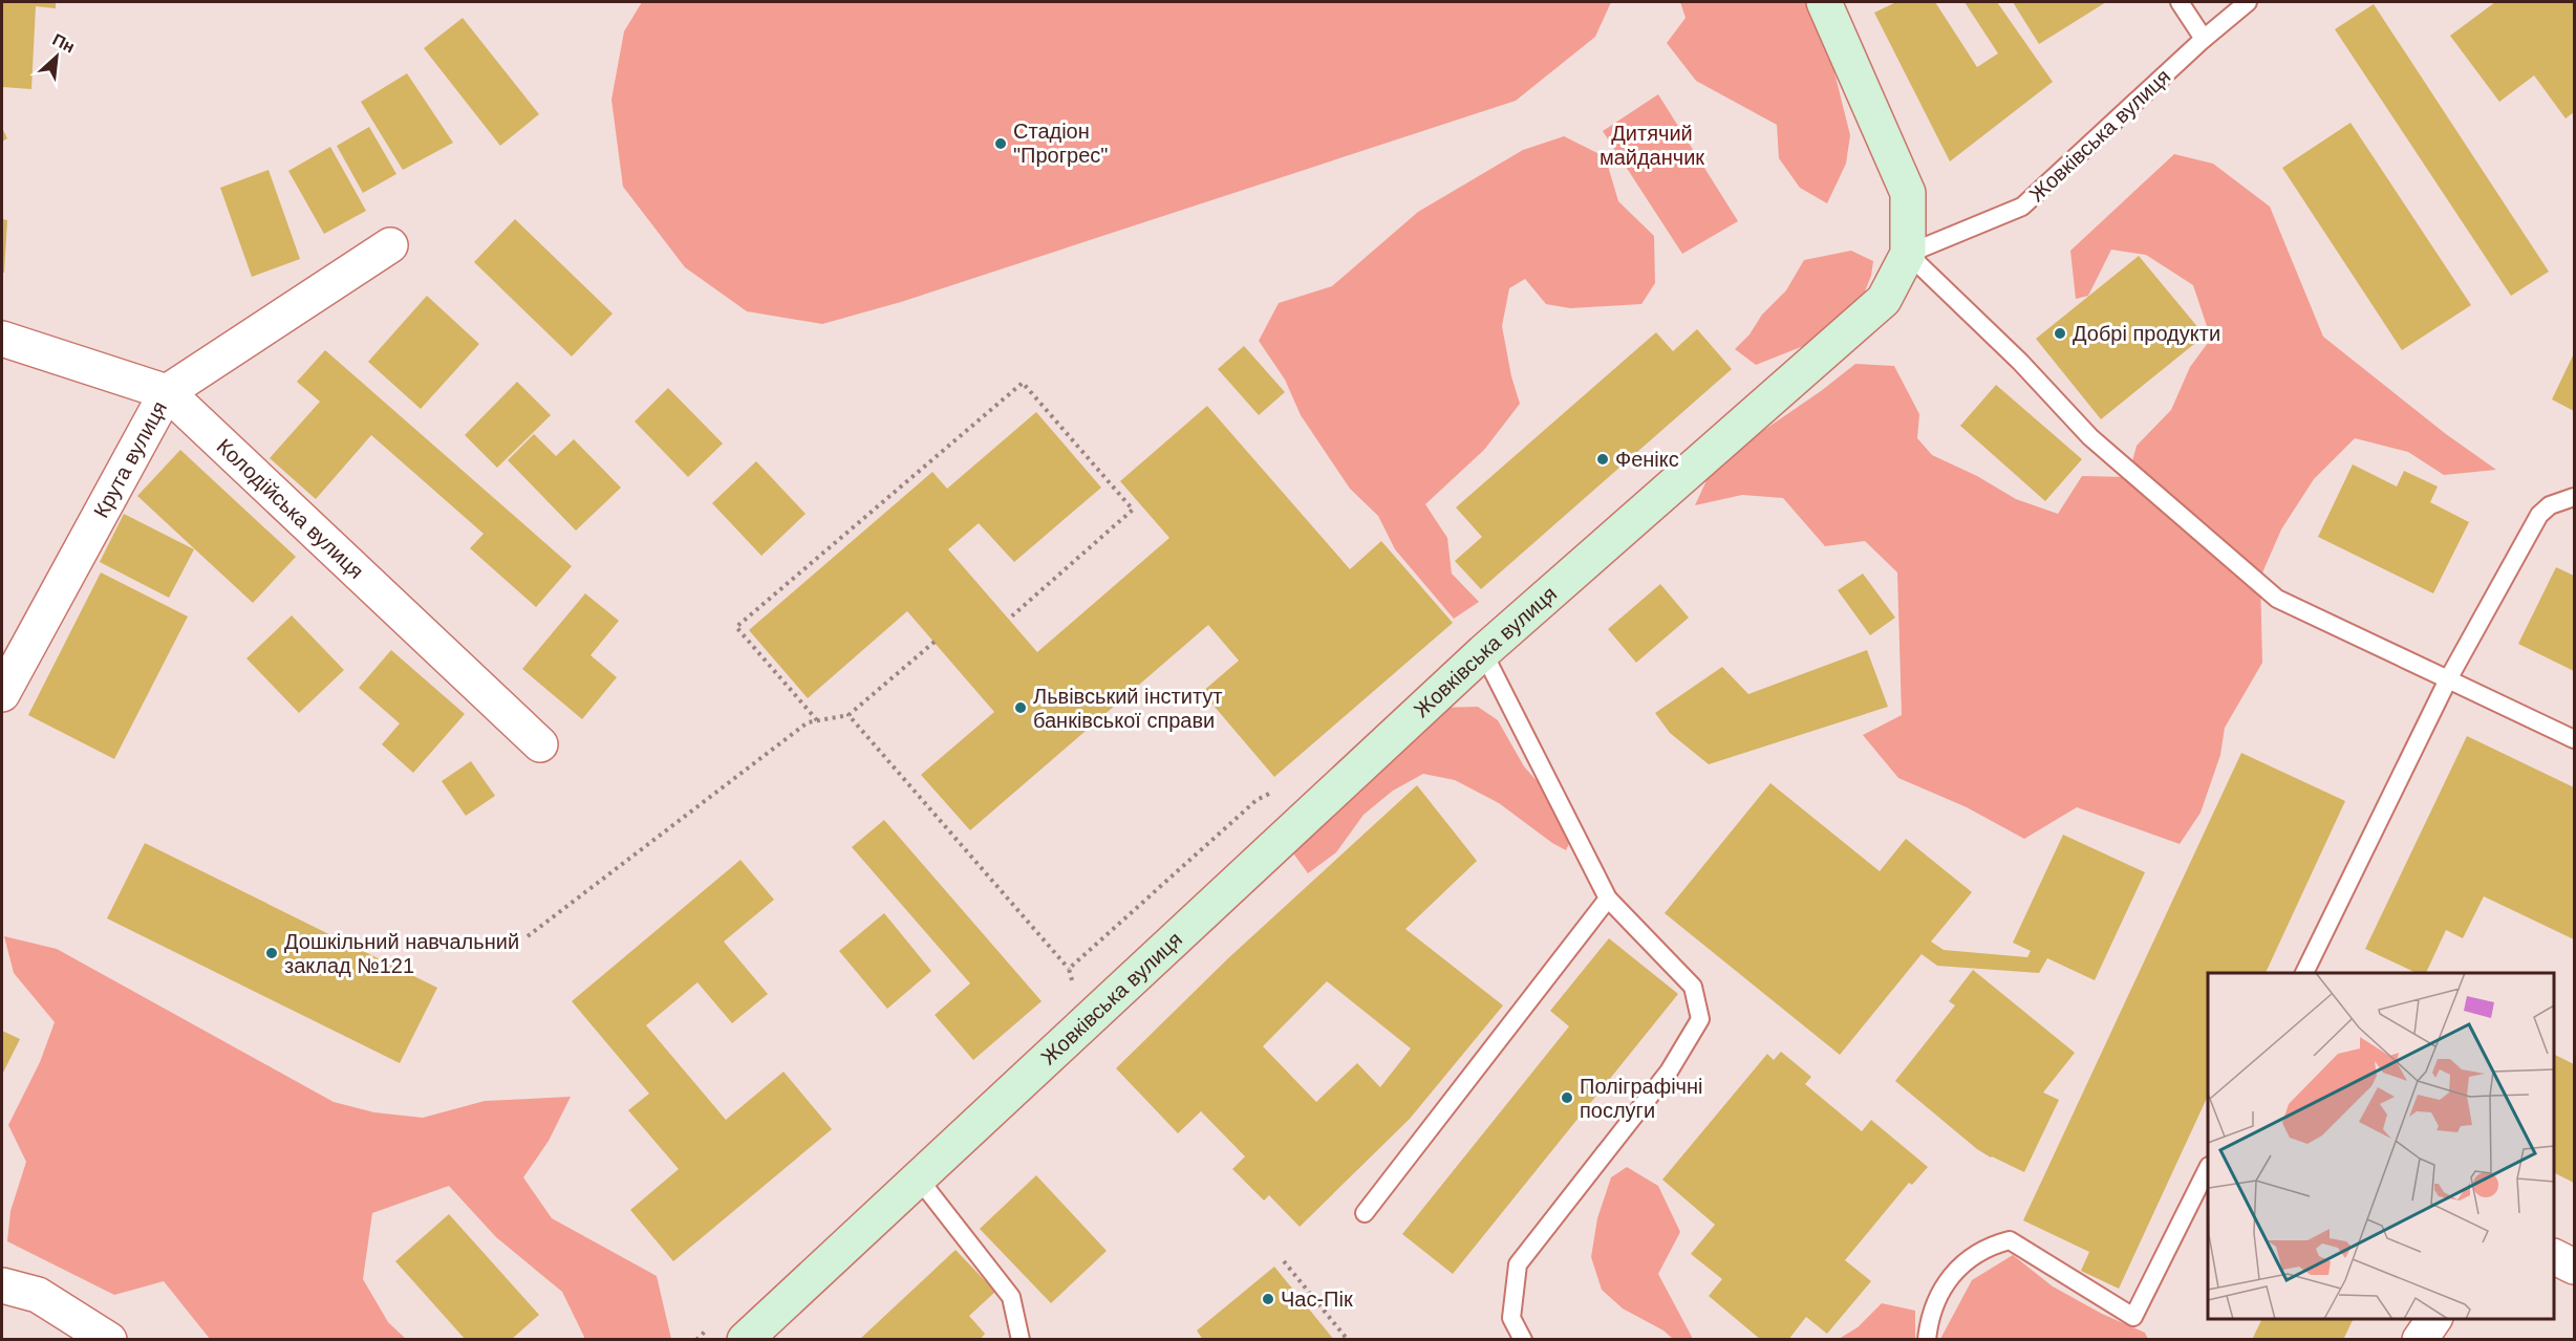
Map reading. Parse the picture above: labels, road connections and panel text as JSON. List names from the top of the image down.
{
  "streets": {
    "street": ["Жовківська вулиця", "Крута вулиця", "Колодійська вулиця"]
  },
  "crossings": [
    ["Крута вулиця", "Колодійська вулиця"]
  ],
  "parks": ["Дитячий майданчик"],
  "places": [
    "Стадіон \"Прогрес\"",
    "Добрі продукти",
    "Фенікс",
    "Львівський інститут банківської справи",
    "Дошкільний навчальний заклад №121",
    "Поліграфічні послуги",
    "Час-Пік"
  ],
  "north": "top right"
}
